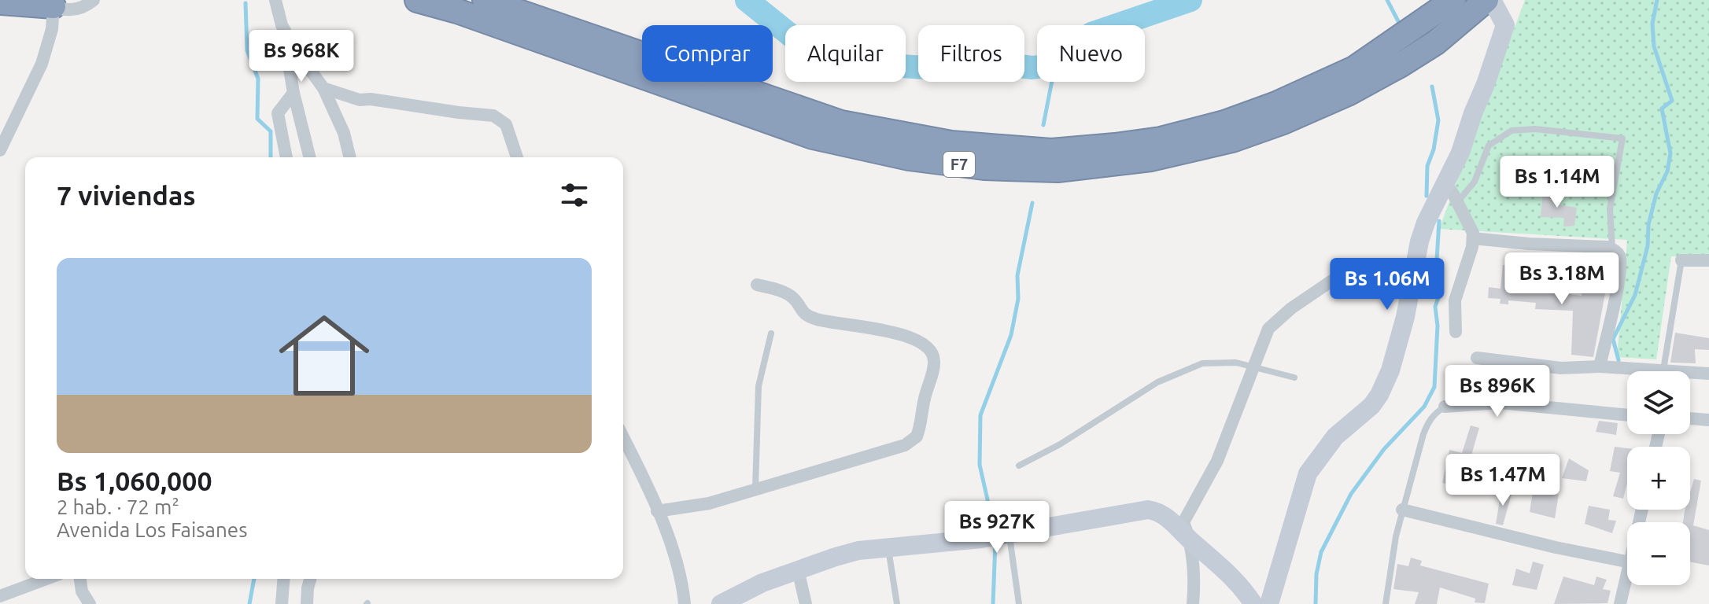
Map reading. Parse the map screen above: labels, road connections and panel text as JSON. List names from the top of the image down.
{
  "streets": {
    "highway": ["F7"]
  },
  "page": {
    "chip": [
      "Comprar",
      "Alquilar",
      "Filtros",
      "Nuevo"
    ],
    "price": [
      "Bs 968K",
      "Bs 1.14M",
      "Bs 3.18M",
      "Bs 1.06M",
      "Bs 896K",
      "Bs 1.47M",
      "Bs 927K"
    ],
    "heading": "7 viviendas",
    "list": [
      {
        "name": "Bs 1,060,000",
        "note": "2 hab. · 72 m² · Avenida Los Faisanes"
      }
    ],
    "map_buttons": ["+", "−"]
  }
}
